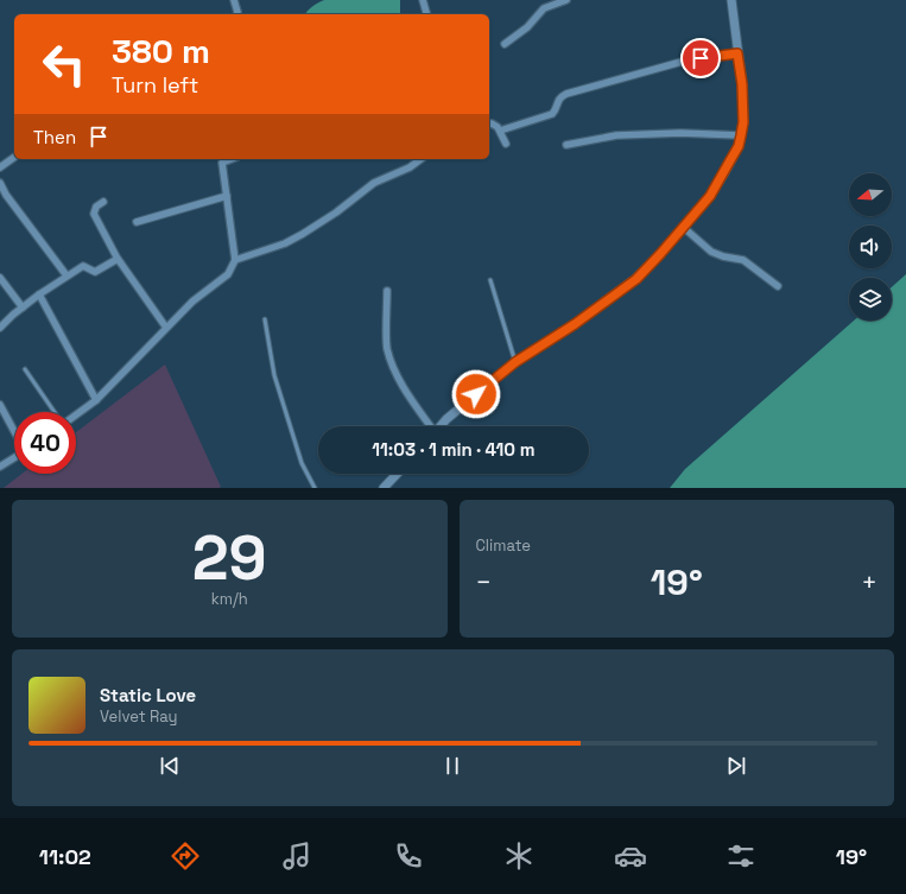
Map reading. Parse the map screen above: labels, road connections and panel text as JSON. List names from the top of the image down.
{
  "north": "left",
  "page": {
    "turn": ["380 m", "Turn left"],
    "then": "Then",
    "limit": "40",
    "trip": "11:03 · 1 min · 410 m",
    "tile": [
      ["29", "km/h"],
      "Climate"
    ],
    "heat": ["−", "19°", "+"],
    "song": ["Static Love", "Velvet Ray"],
    "tabs": ["11:02", "19°"]
  }
}
